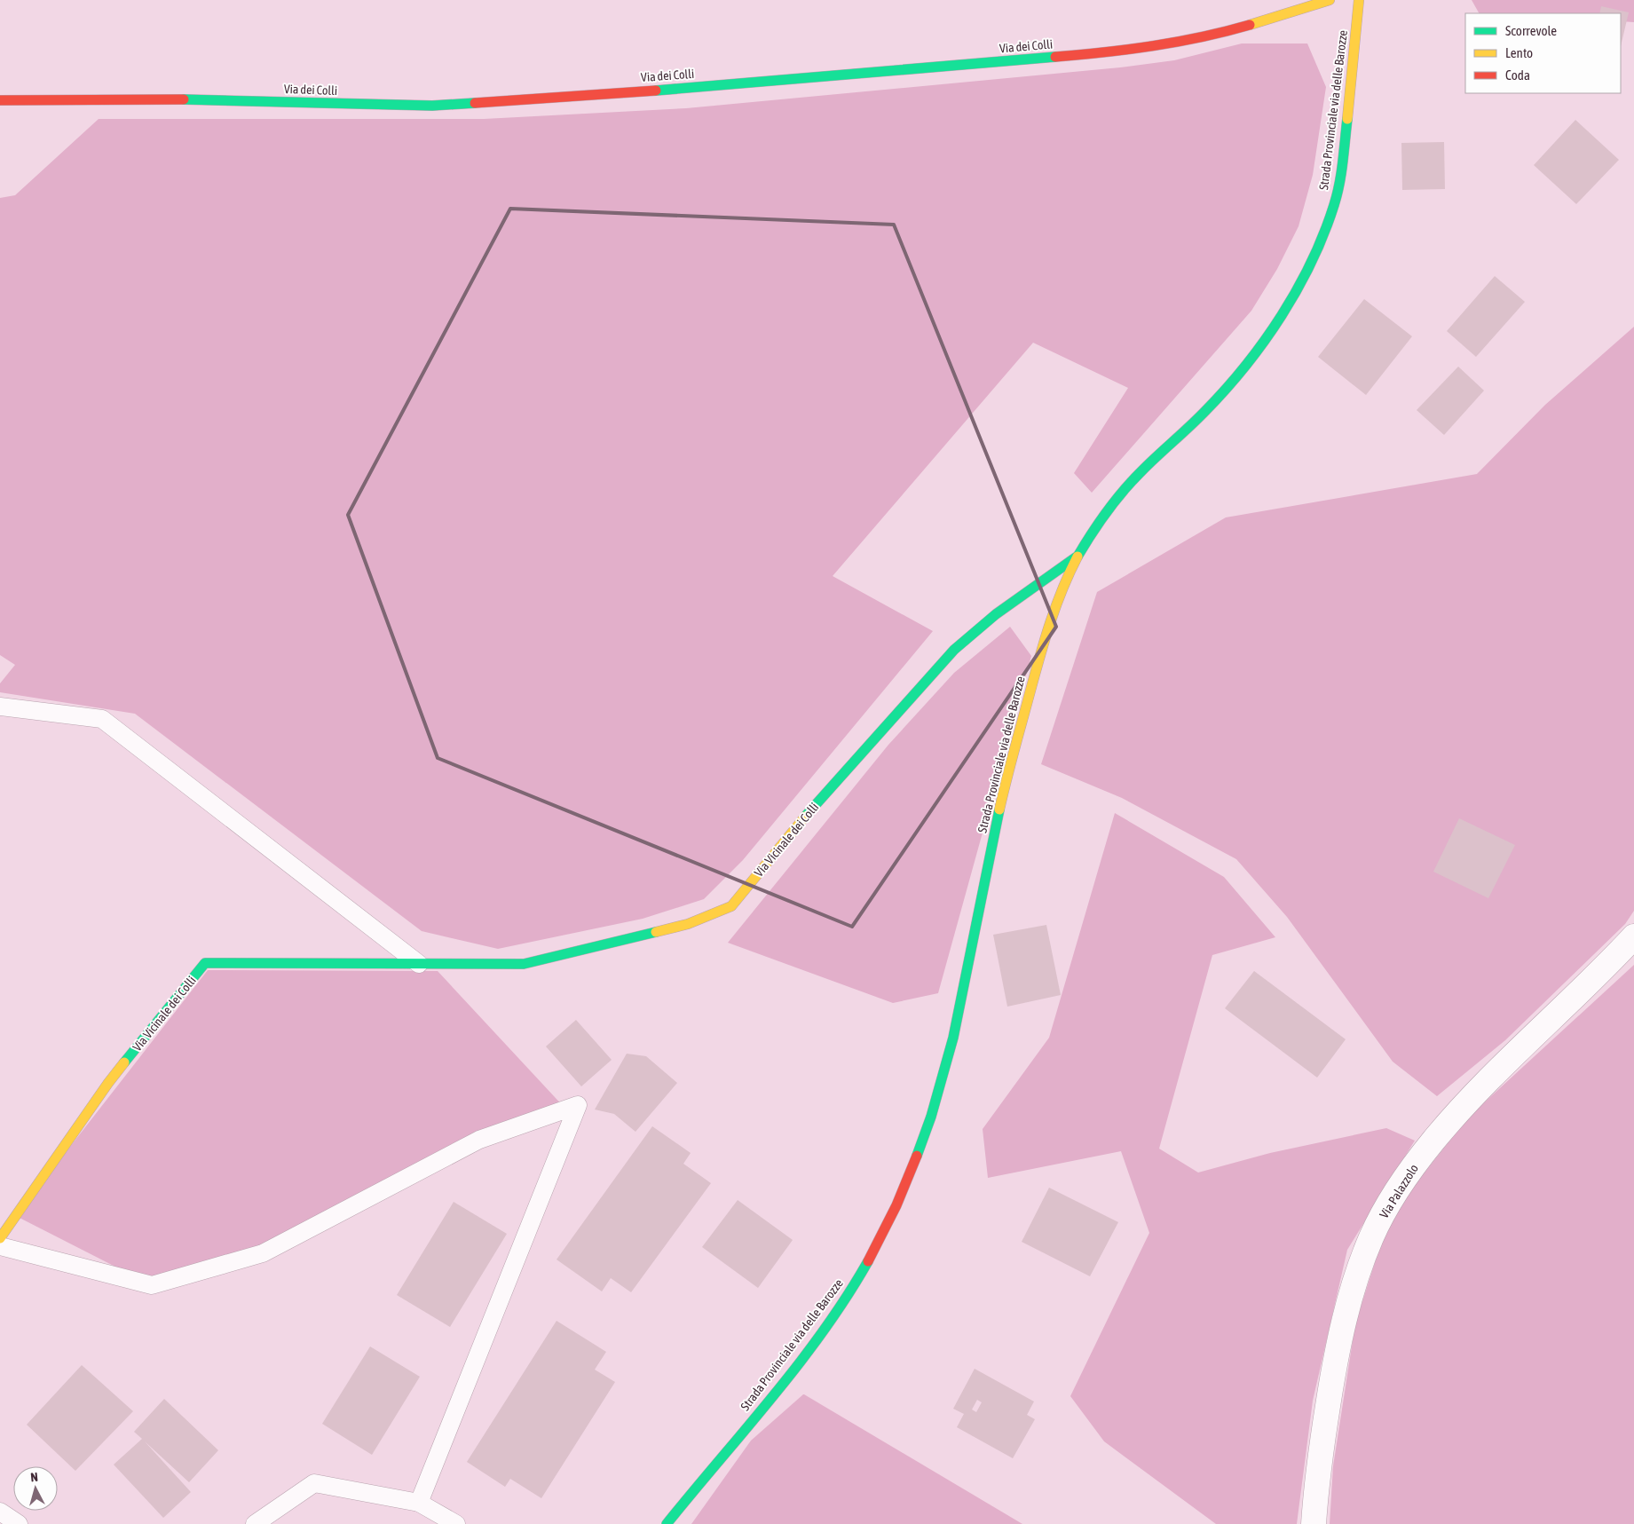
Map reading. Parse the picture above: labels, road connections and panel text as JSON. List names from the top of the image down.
{
  "streets": {
    "street": [
      "Via dei Colli",
      "Strada Provinciale via delle Barozze",
      "Via Vicinale dei Colli",
      "Via Palazzolo"
    ]
  },
  "crossings": [
    ["Strada Provinciale via delle Barozze", "Via Vicinale dei Colli"]
  ],
  "legend": ["Scorrevole", "Lento", "Coda"],
  "north": "top"
}
